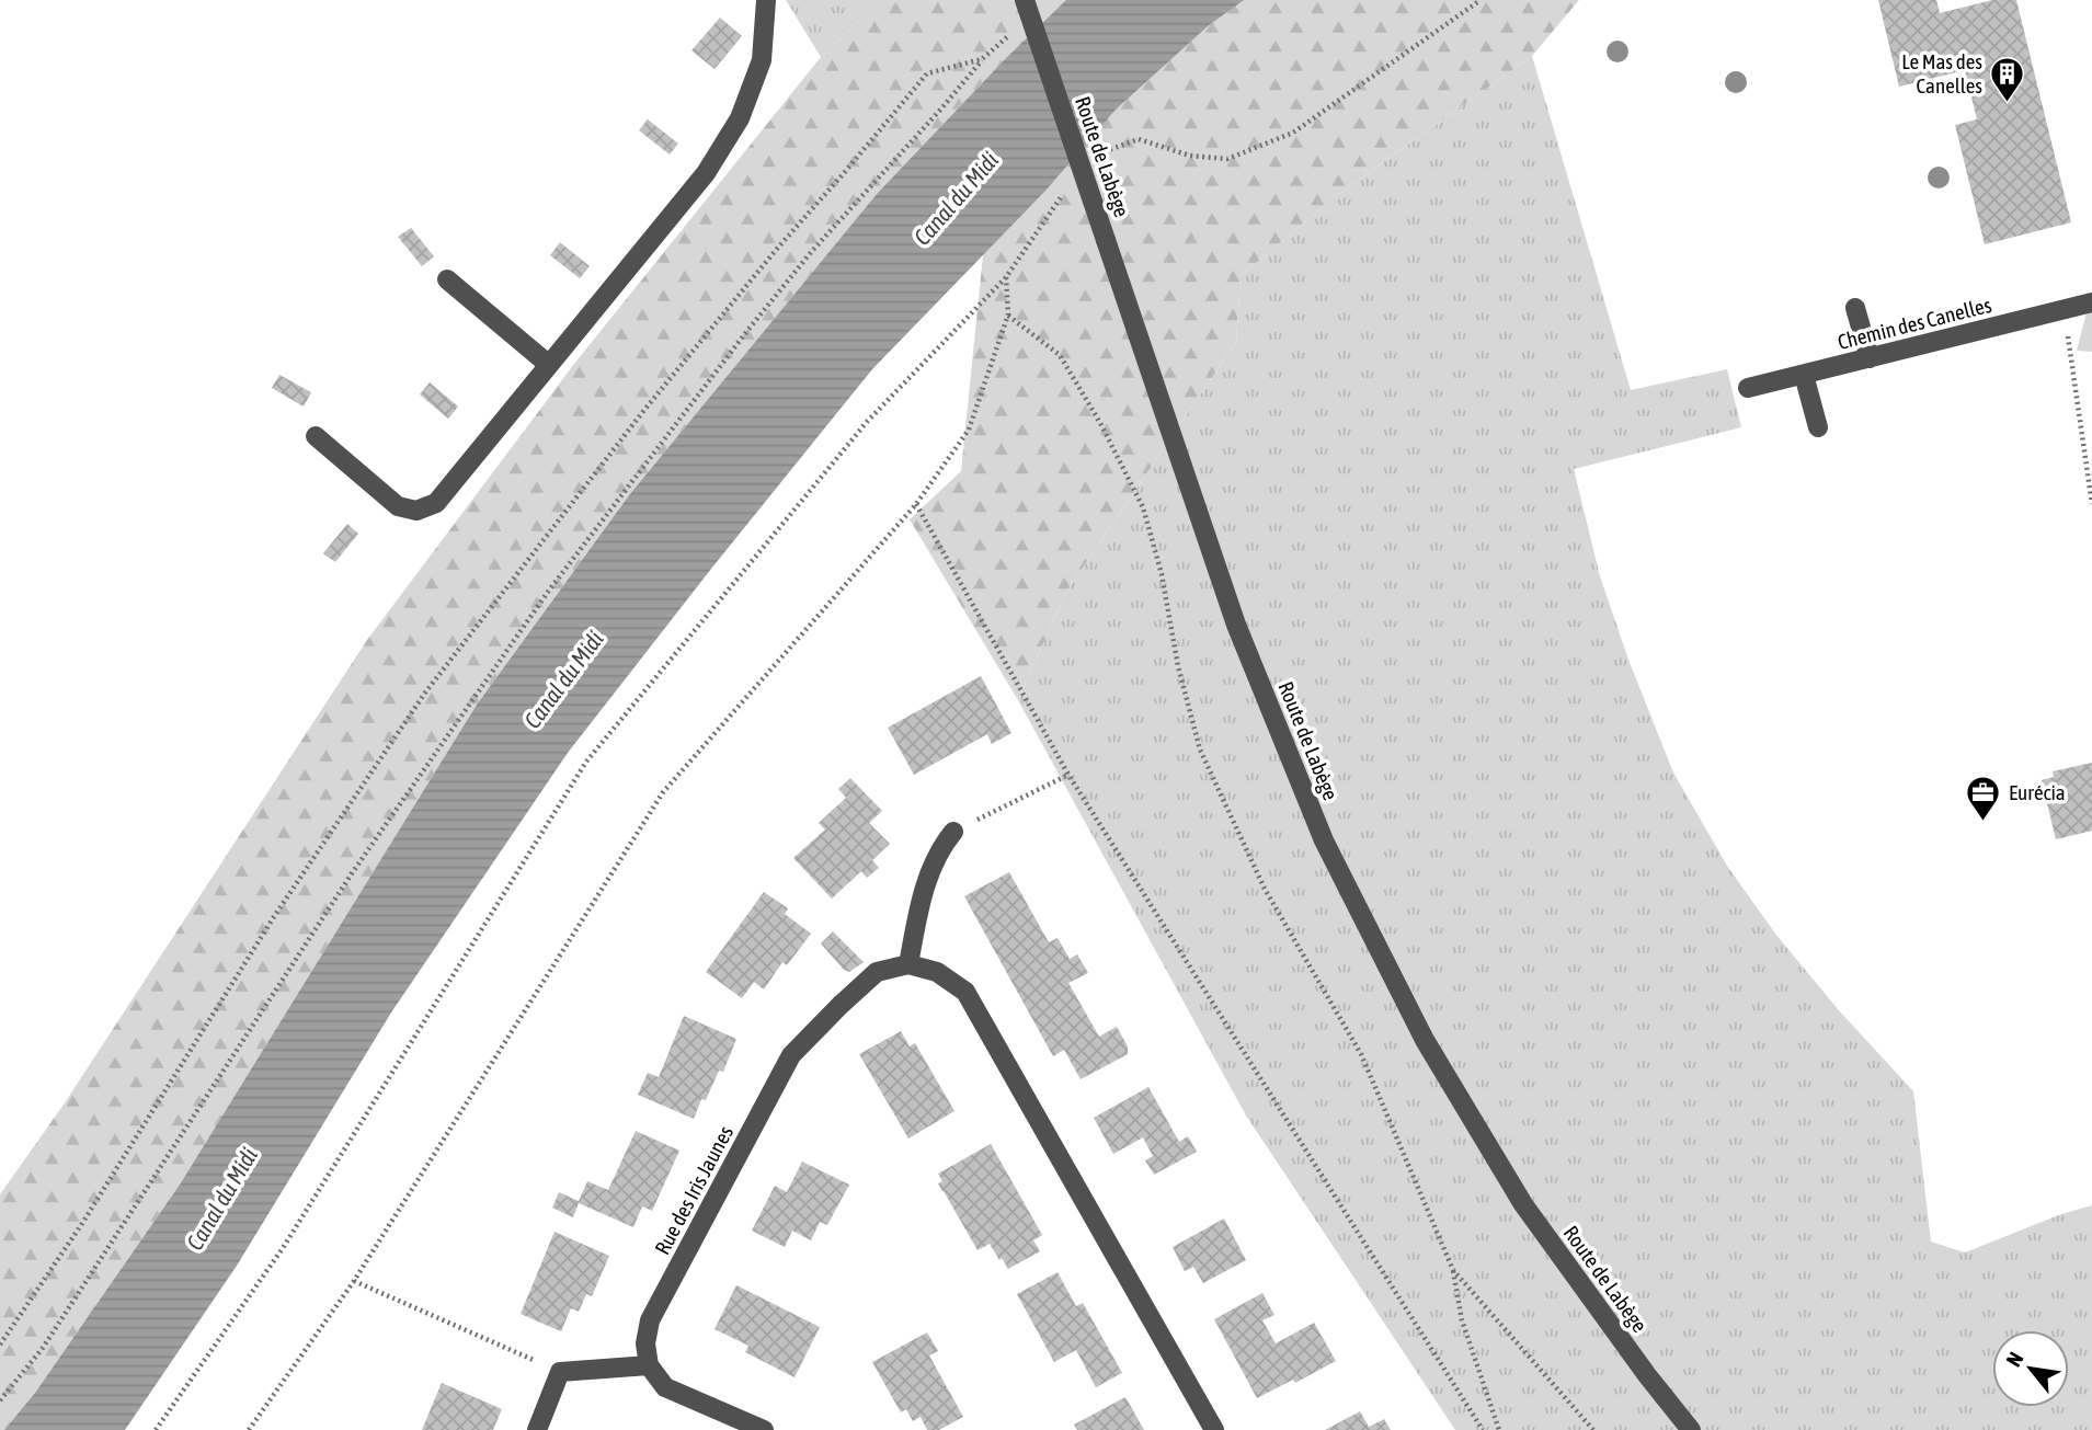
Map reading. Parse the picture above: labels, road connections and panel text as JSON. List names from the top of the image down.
{
  "streets": {
    "street": ["Route de Labège", "Chemin des Canelles", "Rue des Iris Jaunes"]
  },
  "water": ["Canal du Midi"],
  "places": {
    "building": ["Le Mas des Canelles"],
    "office": ["Eurécia"]
  },
  "north": "top left"
}
